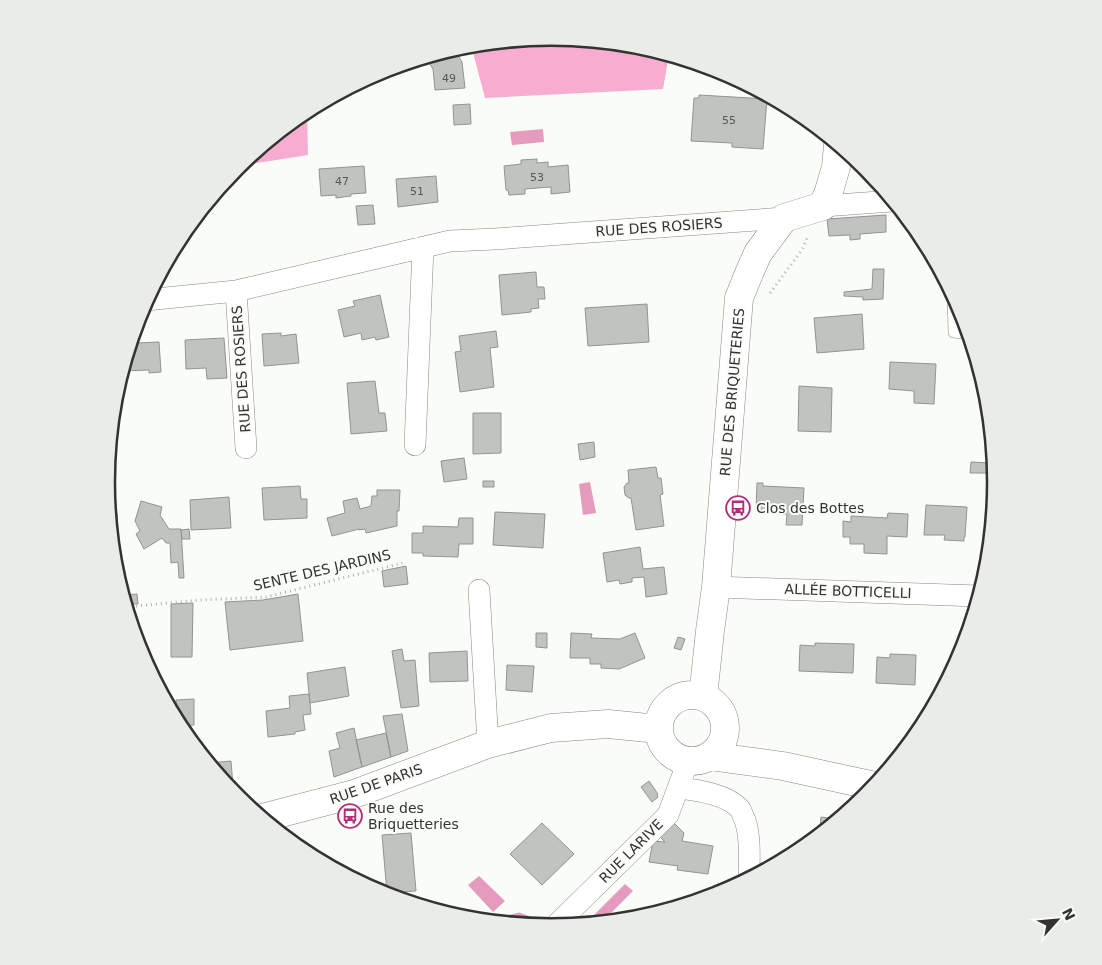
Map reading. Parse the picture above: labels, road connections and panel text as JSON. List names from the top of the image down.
{
  "streets": {
    "main road": ["RUE DES ROSIERS", "RUE DES BRIQUETERIES", "RUE DE PARIS"],
    "street": ["ALLÉE BOTTICELLI", "RUE LARIVE"],
    "path": ["SENTE DES JARDINS"]
  },
  "crossings": [
    ["RUE DES ROSIERS", "RUE DES BRIQUETERIES"],
    ["RUE DES BRIQUETERIES", "ALLÉE BOTTICELLI"],
    ["RUE DES BRIQUETERIES", "RUE DE PARIS"],
    ["RUE DES BRIQUETERIES", "RUE LARIVE"],
    ["RUE DE PARIS", "RUE LARIVE"]
  ],
  "places": {
    "bus stop": ["Clos des Bottes", "Rue des Briquetteries"]
  },
  "house_numbers": [
    "49",
    "55",
    "53",
    "47",
    "51"
  ],
  "north": "top right"
}
